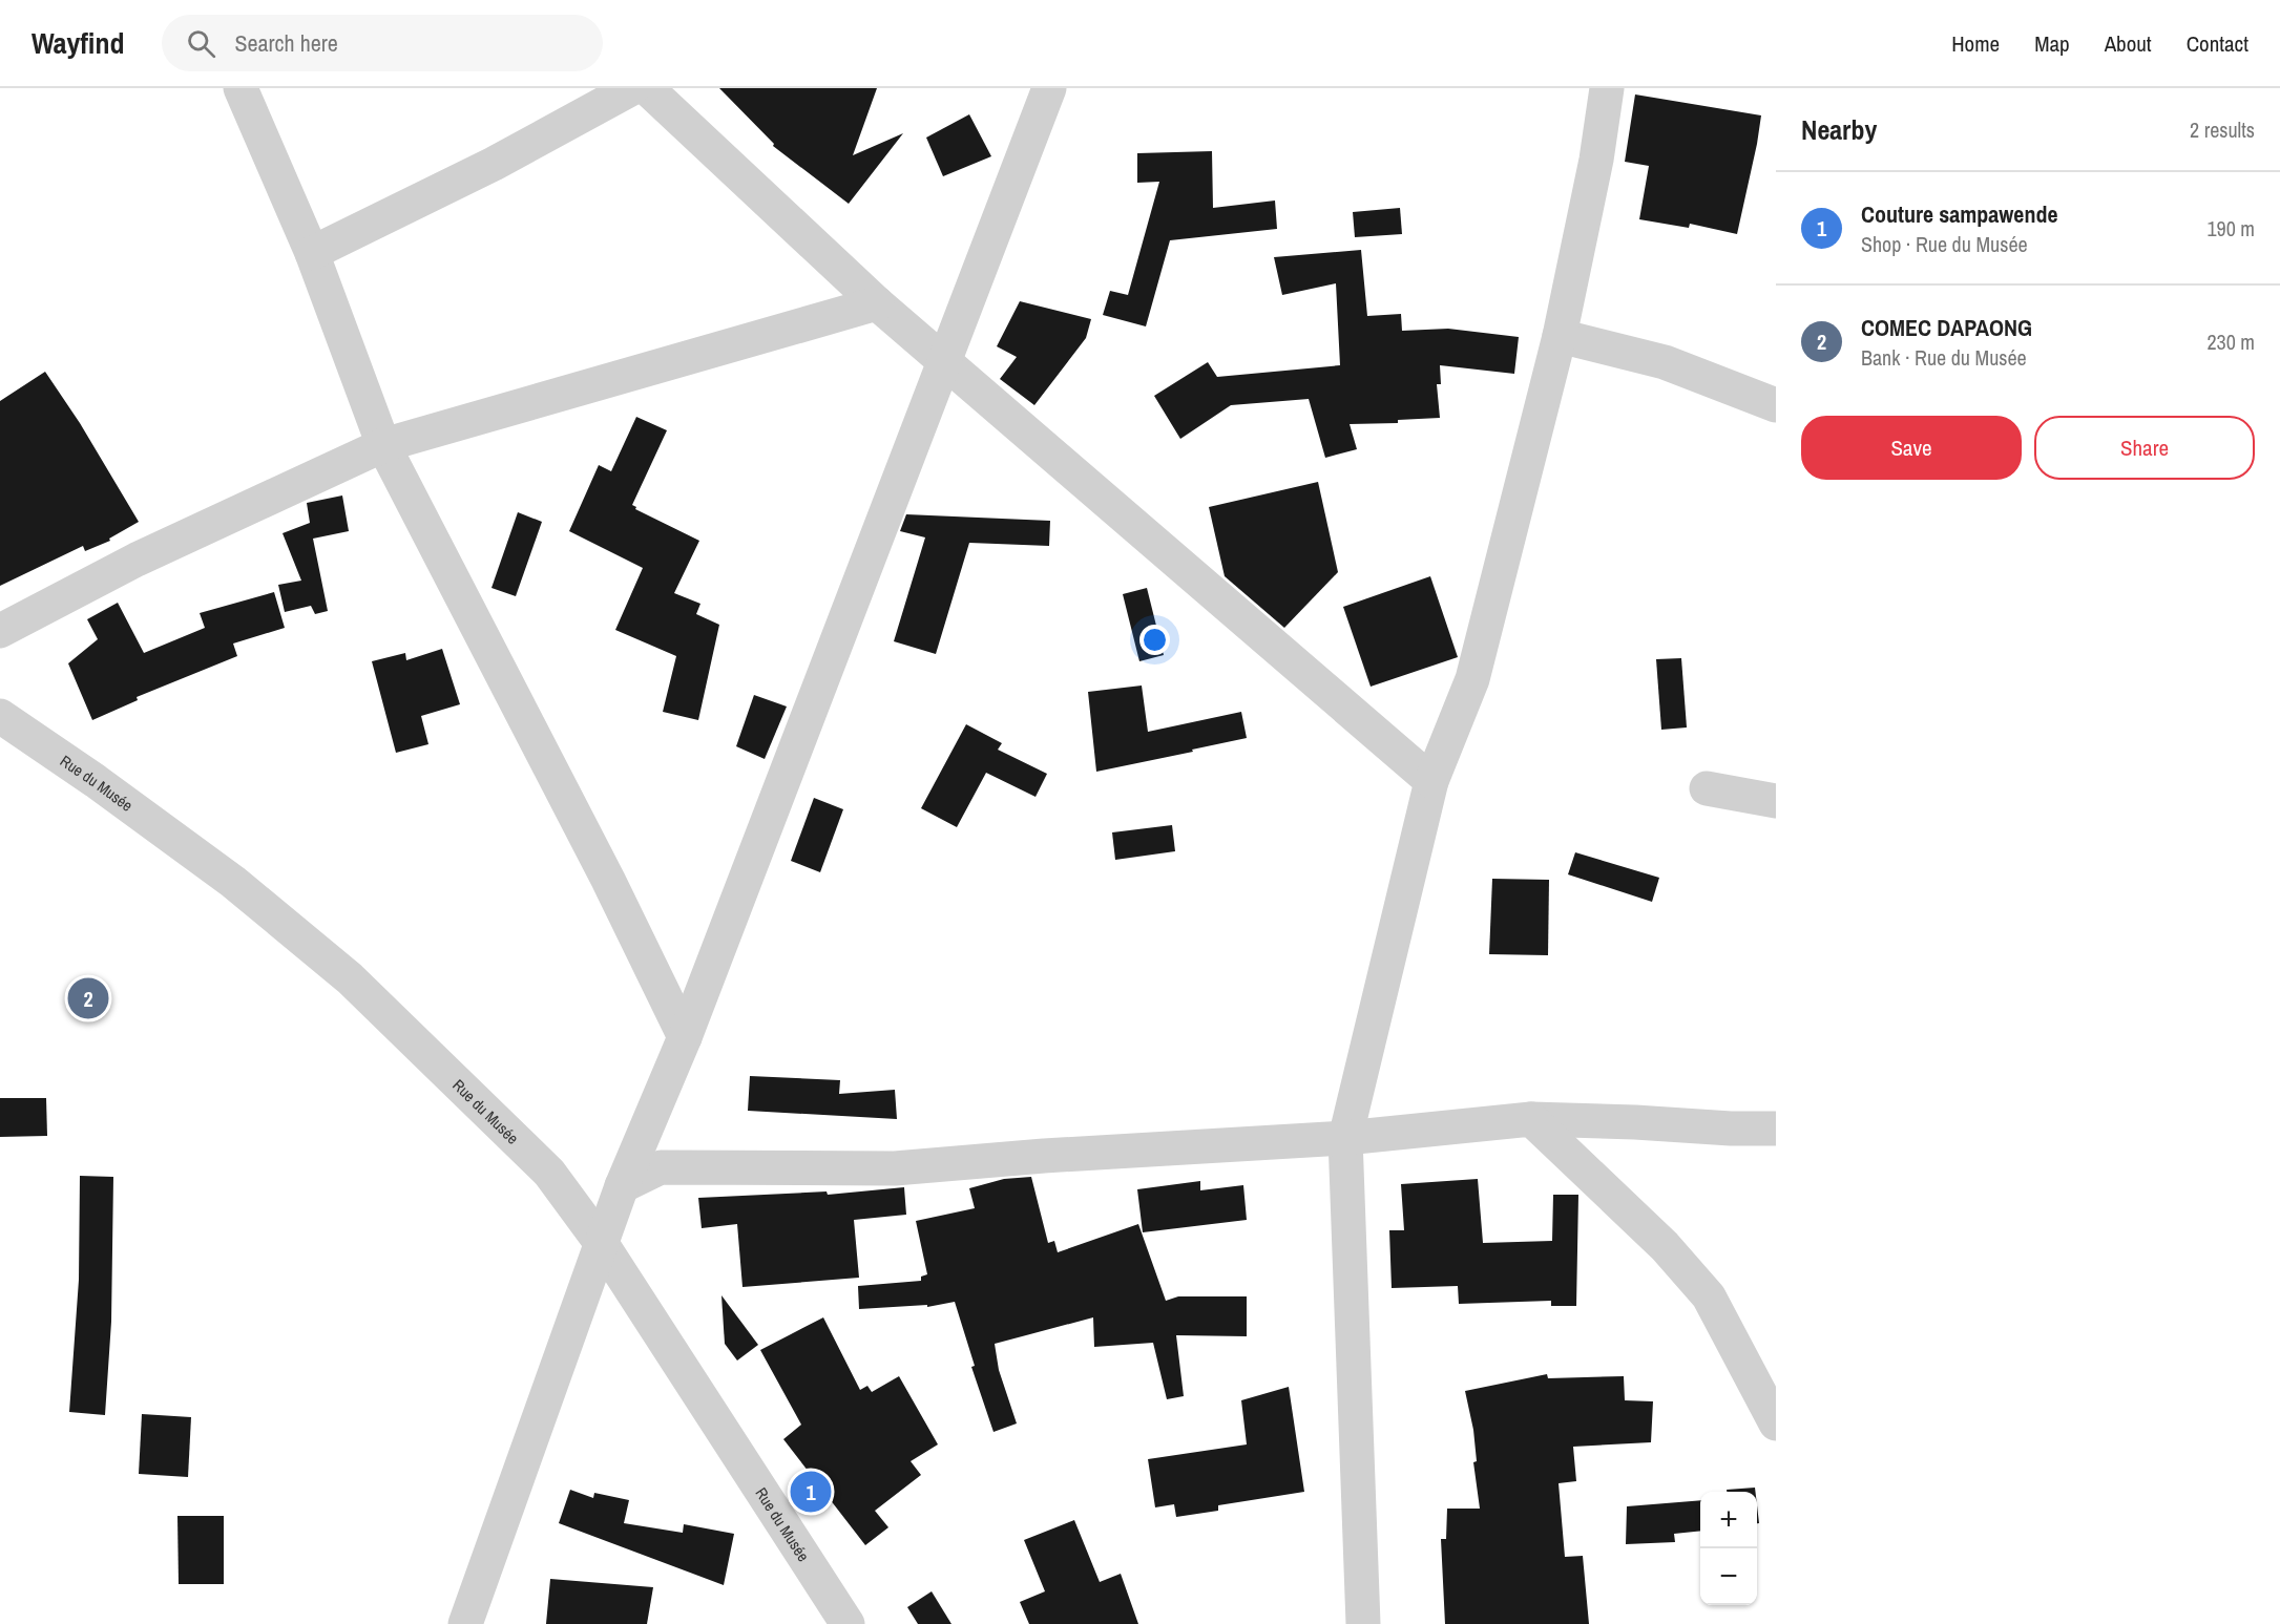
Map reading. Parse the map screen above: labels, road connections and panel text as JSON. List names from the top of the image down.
{
  "streets": {
    "street": ["Rue du Musée"]
  },
  "page": {
    "header": "Wayfind",
    "search": "Search here",
    "nav": [
      "Home",
      "Map",
      "About",
      "Contact"
    ],
    "heading": ["Nearby", "2 results"],
    "list": [
      {
        "mark": "1",
        "name": "Couture sampawende",
        "note": "Shop · Rue du Musée",
        "value": "190 m"
      },
      {
        "mark": "2",
        "name": "COMEC DAPAONG",
        "note": "Bank · Rue du Musée",
        "value": "230 m"
      }
    ],
    "buttons": ["Save", "Share"],
    "pins": ["2", "1"],
    "map_buttons": ["+", "−"]
  }
}
